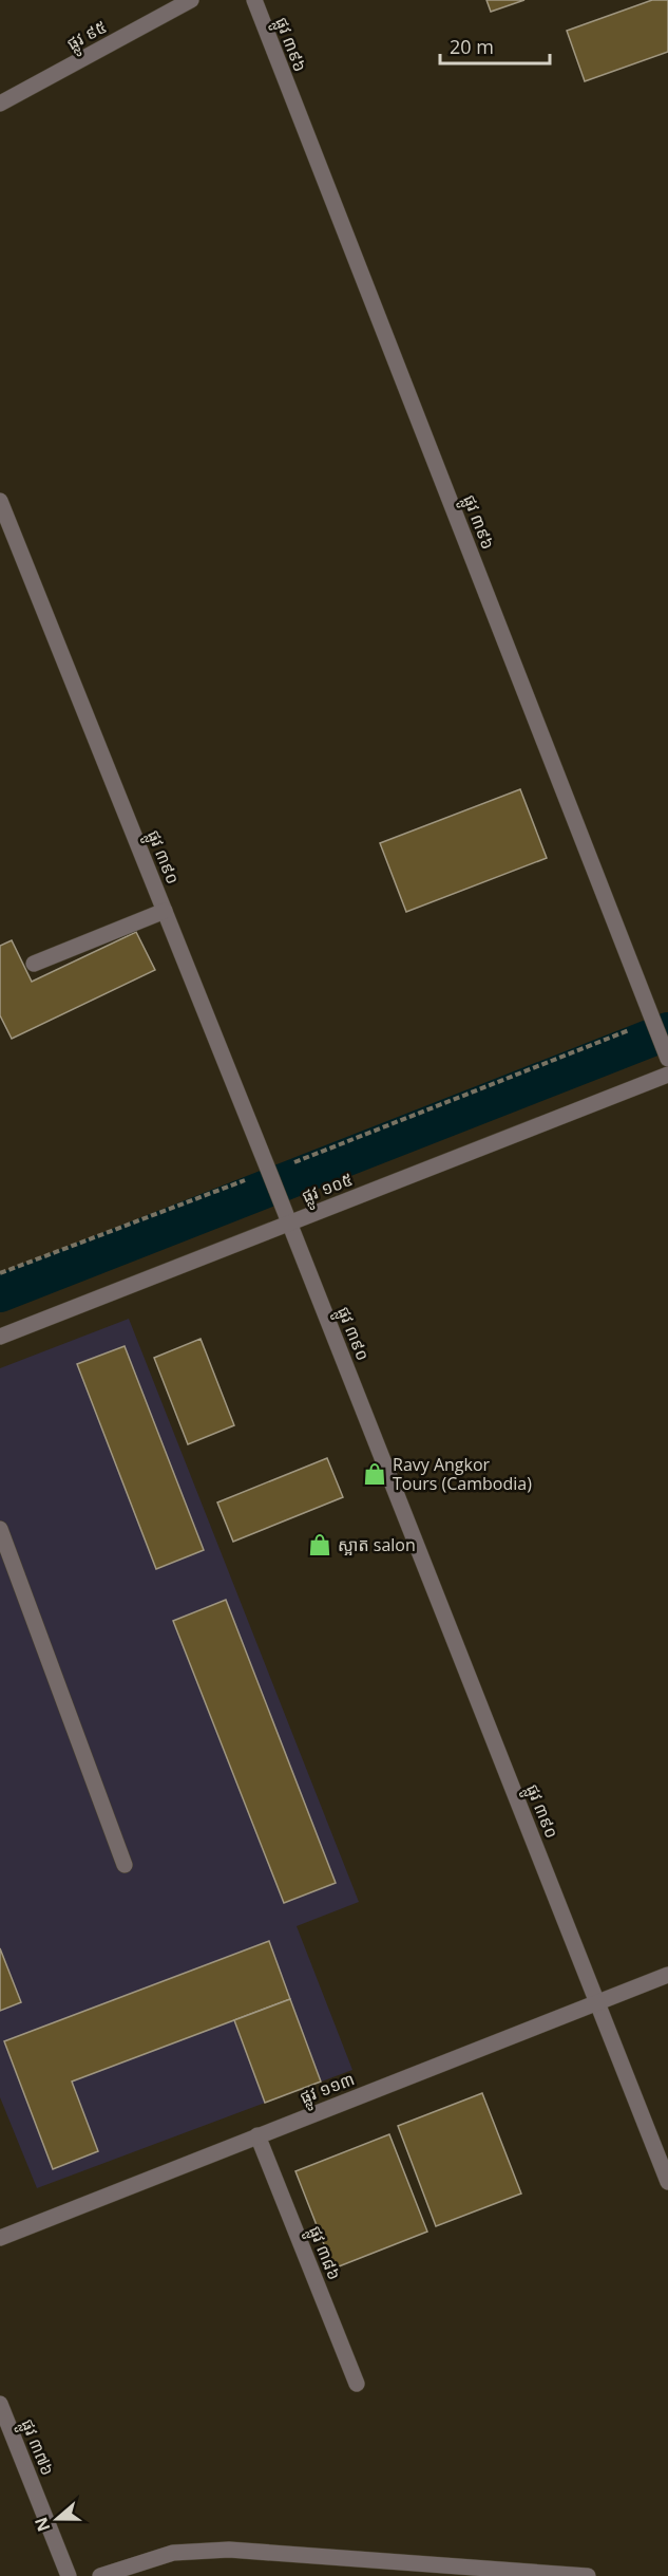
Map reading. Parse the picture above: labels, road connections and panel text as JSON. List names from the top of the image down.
{
  "streets": {
    "street": [
      "ផ្លូវ ៩៥",
      "ផ្លូវ ៣៩៦",
      "ផ្លូវ ៣៩០",
      "ផ្លូវ ១០៥",
      "ផ្លូវ ១១៣",
      "ផ្លូវ ៣៨៦",
      "ផ្លូវ ៣៧៦"
    ]
  },
  "crossings": [
    ["ផ្លូវ ៣៩០", "ផ្លូវ ១០៥"],
    ["ផ្លូវ ៣៩០", "ផ្លូវ ១១៣"],
    ["ផ្លូវ ១១៣", "ផ្លូវ ៣៨៦"]
  ],
  "places": {
    "shop": ["Ravy Angkor Tours (Cambodia)", "ស្អាត salon"]
  },
  "scale_bar": "20 m",
  "north": "left"
}
